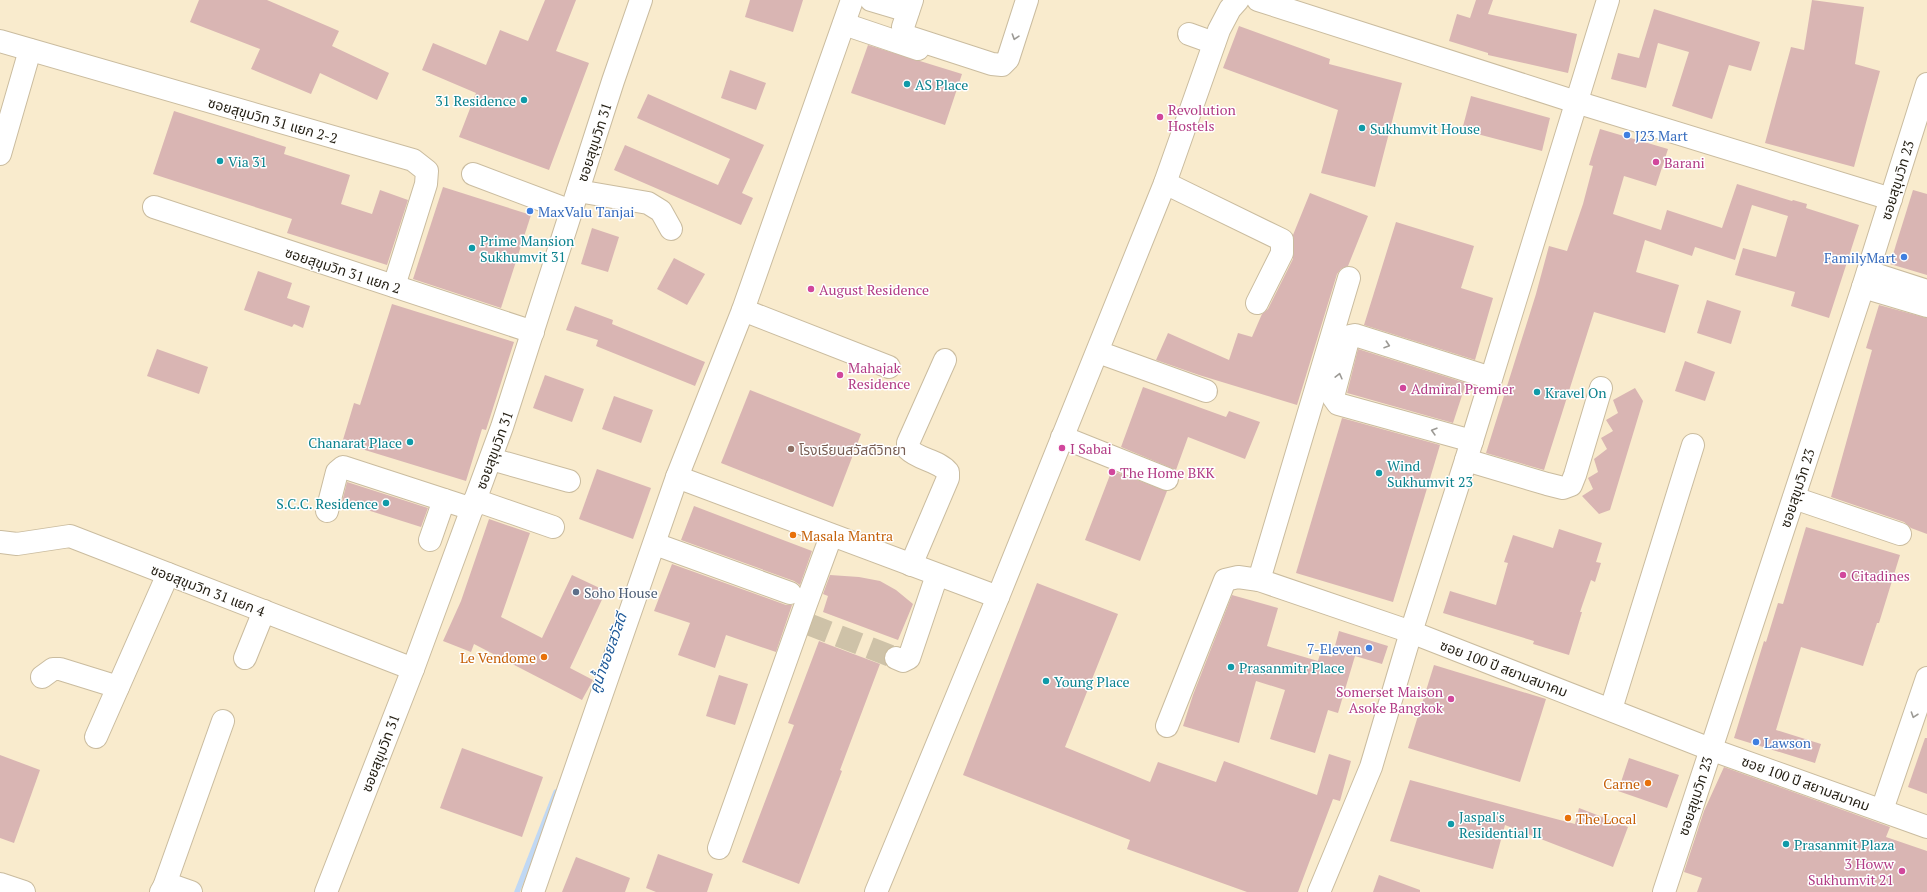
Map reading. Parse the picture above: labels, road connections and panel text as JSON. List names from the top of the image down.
{
  "streets": {
    "street": [
      "ซอยสุขุมวิท 31 แยก 2-2",
      "ซอยสุขุมวิท 31",
      "ซอยสุขุมวิท 23",
      "ซอยสุขุมวิท 31 แยก 2",
      "ซอยสุขุมวิท 31 แยก 4",
      "ซอย 100 ปี สยามสมาคม"
    ]
  },
  "crossings": [
    ["ซอยสุขุมวิท 31 แยก 2-2", "ซอยสุขุมวิท 31 แยก 2"],
    ["ซอยสุขุมวิท 31", "ซอยสุขุมวิท 31 แยก 2"],
    ["ซอยสุขุมวิท 31", "ซอยสุขุมวิท 31 แยก 4"],
    ["ซอยสุขุมวิท 23", "ซอย 100 ปี สยามสมาคม"]
  ],
  "water": ["คูน้ำซอยสวัสดี"],
  "places": [
    "AS Place",
    "31 Residence",
    "Revolution Hostels",
    "Sukhumvit House",
    "J23 Mart",
    "Via 31",
    "Barani",
    "MaxValu Tanjai",
    "Prime Mansion Sukhumvit 31",
    "FamilyMart",
    "August Residence",
    "Mahajak Residence",
    "Admiral Premier",
    "Kravel On",
    "Chanarat Place",
    "I Sabai",
    "โรงเรียนสวัสดีวิทยา",
    "The Home BKK",
    "Wind Sukhumvit 23",
    "S.C.C. Residence",
    "Masala Mantra",
    "Citadines",
    "Soho House",
    "7-Eleven",
    "Le Vendome",
    "Prasanmitr Place",
    "Young Place",
    "Somerset Maison Asoke Bangkok",
    "Lawson",
    "Carne",
    "The Local",
    "Jaspal's Residential II",
    "Prasanmit Plaza",
    "3 Howw Sukhumvit 21"
  ]
}
